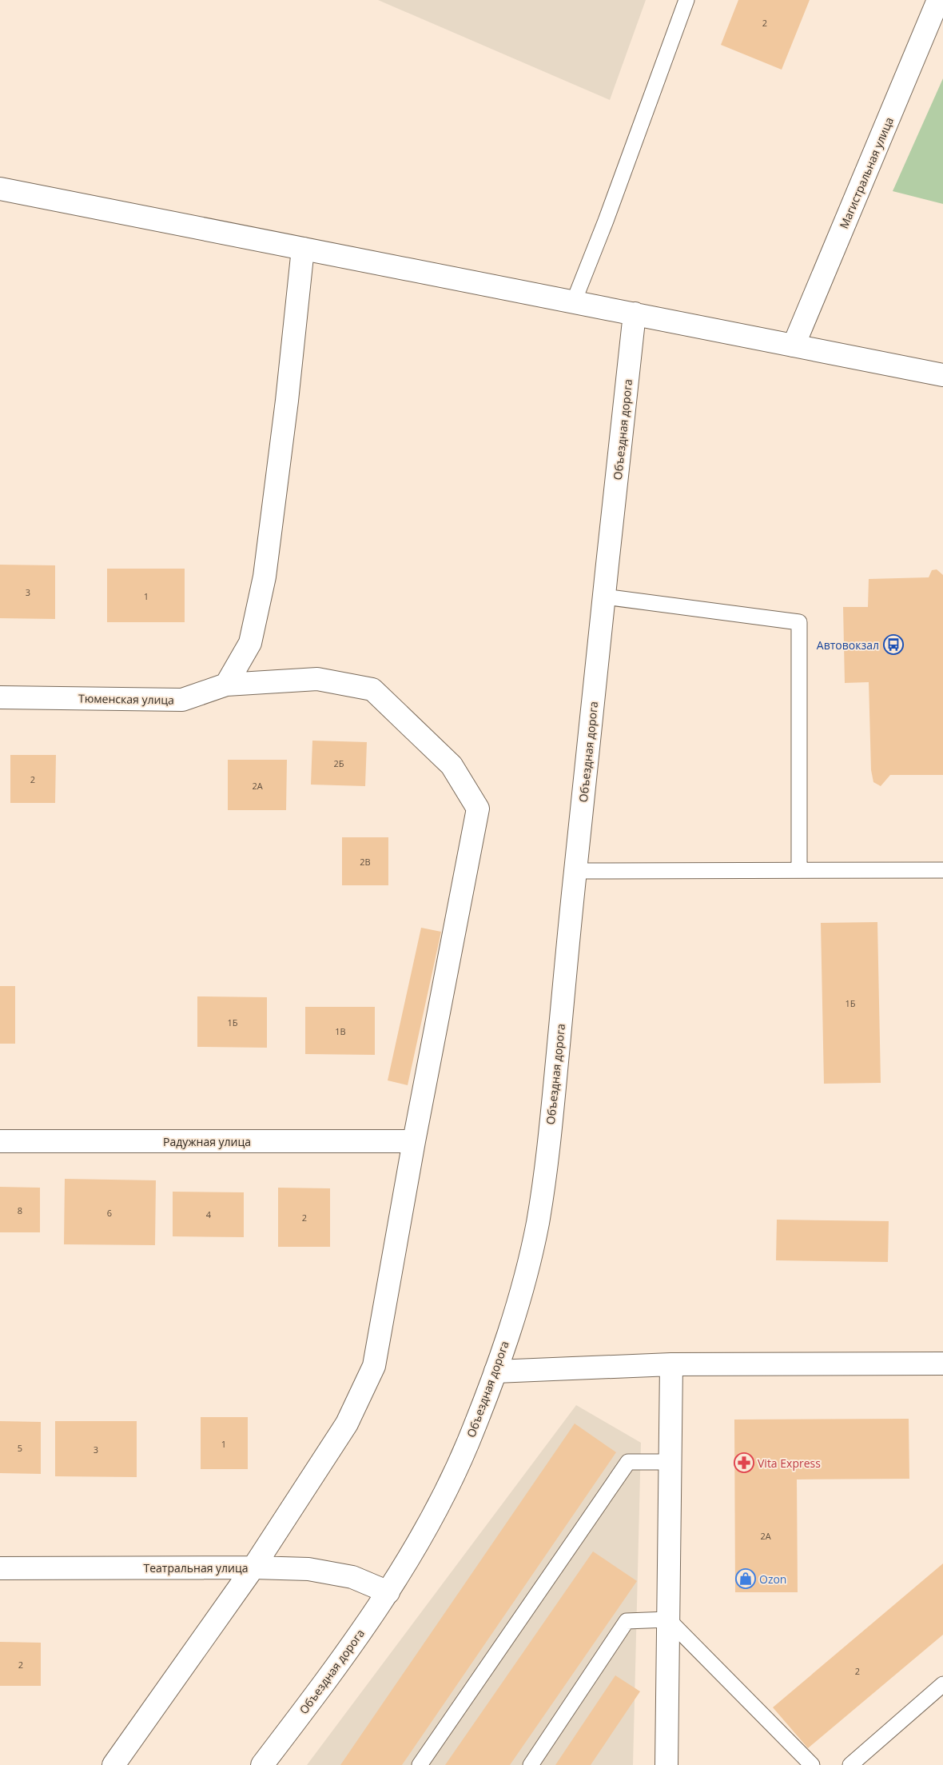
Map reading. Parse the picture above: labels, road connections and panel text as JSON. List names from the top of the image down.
{
  "streets": {
    "street": [
      "Магистральная улица",
      "Объездная дорога",
      "Тюменская улица",
      "Радужная улица",
      "Театральная улица"
    ]
  },
  "crossings": [
    ["Объездная дорога", "Театральная улица"],
    ["Тюменская улица", "Радужная улица"],
    ["Тюменская улица", "Театральная улица"]
  ],
  "places": {
    "bus stop": ["Автовокзал"],
    "pharmacy": ["Vita Express"],
    "shop": ["Ozon"]
  },
  "house_numbers": [
    "2",
    "3",
    "1",
    "2Б",
    "2",
    "2А",
    "2В",
    "1Б",
    "1Б",
    "1В",
    "8",
    "6",
    "4",
    "2",
    "1",
    "5",
    "3",
    "2А",
    "2",
    "2"
  ]
}
